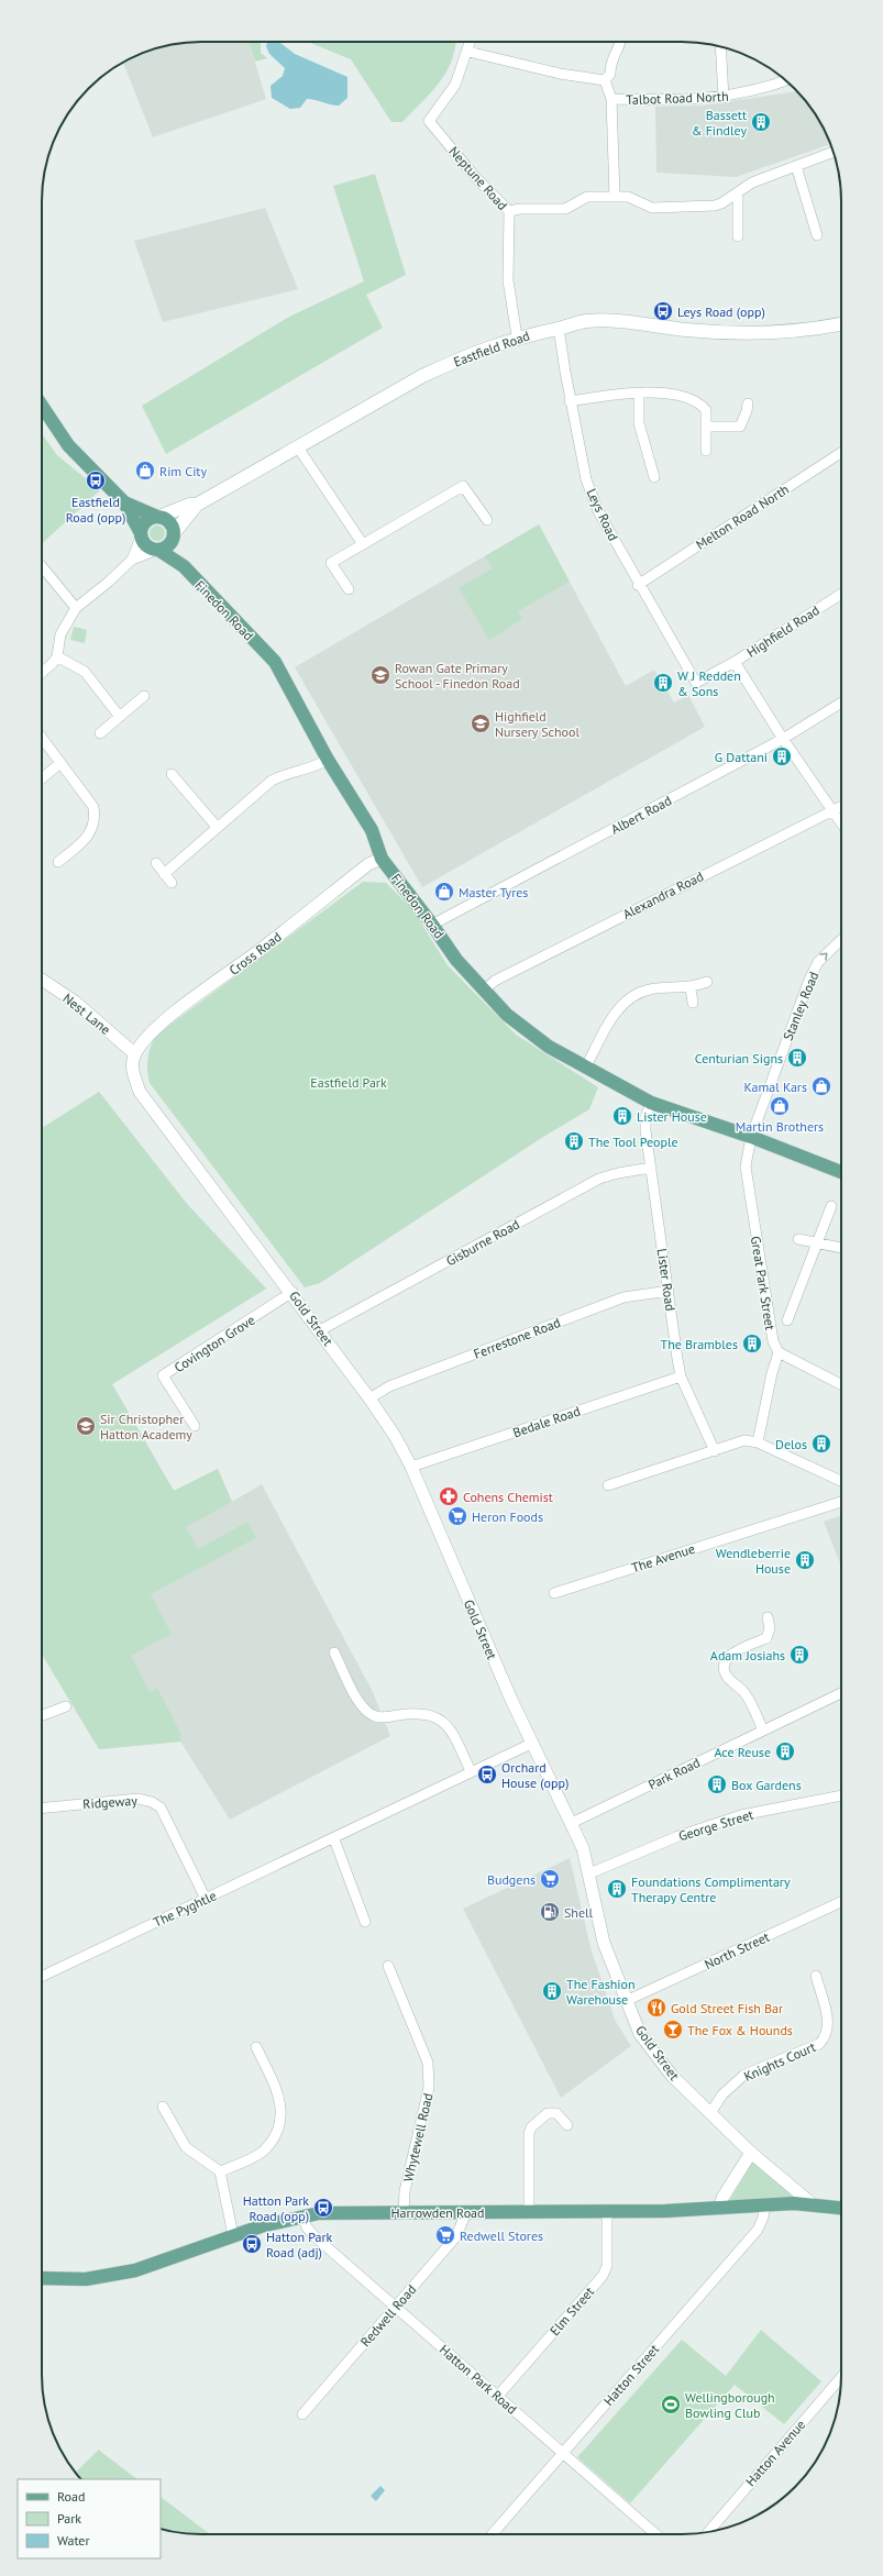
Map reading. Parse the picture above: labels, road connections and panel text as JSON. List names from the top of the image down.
{
  "streets": {
    "main road": ["Eastfield Road", "Finedon Road", "Harrowden Road"],
    "street": [
      "Talbot Road North",
      "Neptune Road",
      "Leys Road",
      "Melton Road North",
      "Highfield Road",
      "Albert Road",
      "Alexandra Road",
      "Cross Road",
      "Stanley Road",
      "Nest Lane",
      "Gisburne Road",
      "Lister Road",
      "Great Park Street",
      "Gold Street",
      "Ferrestone Road",
      "Covington Grove",
      "Bedale Road",
      "The Avenue",
      "Park Road",
      "Ridgeway",
      "George Street",
      "The Pyghtle",
      "North Street",
      "Knights Court",
      "Whytewell Road",
      "Elm Street",
      "Redwell Road",
      "Hatton Street",
      "Hatton Park Road",
      "Hatton Avenue"
    ]
  },
  "crossings": [
    ["Neptune Road", "Eastfield Road"],
    ["Eastfield Road", "Leys Road"],
    ["Eastfield Road", "Finedon Road"],
    ["Leys Road", "Melton Road North"],
    ["Leys Road", "Highfield Road"],
    ["Finedon Road", "Albert Road"],
    ["Finedon Road", "Alexandra Road"],
    ["Finedon Road", "Cross Road"],
    ["Finedon Road", "Stanley Road"],
    ["Finedon Road", "Lister Road"],
    ["Finedon Road", "Great Park Street"],
    ["Cross Road", "Nest Lane"],
    ["Cross Road", "Gold Street"],
    ["Stanley Road", "Great Park Street"],
    ["Nest Lane", "Gold Street"],
    ["Gisburne Road", "Lister Road"],
    ["Gisburne Road", "Gold Street"],
    ["Lister Road", "Ferrestone Road"],
    ["Lister Road", "Bedale Road"],
    ["Gold Street", "Ferrestone Road"],
    ["Gold Street", "Covington Grove"],
    ["Gold Street", "Bedale Road"],
    ["Gold Street", "Park Road"],
    ["Gold Street", "George Street"],
    ["Gold Street", "The Pyghtle"],
    ["Gold Street", "North Street"],
    ["Gold Street", "Knights Court"],
    ["Gold Street", "Harrowden Road"],
    ["Ridgeway", "The Pyghtle"],
    ["Whytewell Road", "Harrowden Road"],
    ["Harrowden Road", "Elm Street"],
    ["Harrowden Road", "Redwell Road"],
    ["Harrowden Road", "Hatton Street"],
    ["Harrowden Road", "Hatton Park Road"],
    ["Elm Street", "Hatton Park Road"],
    ["Redwell Road", "Hatton Park Road"],
    ["Hatton Street", "Hatton Park Road"]
  ],
  "one_way": ["Stanley Road"],
  "parks": ["Eastfield Park"],
  "places": {
    "building": [
      "Bassett & Findley",
      "W J Redden & Sons",
      "G Dattani",
      "Centurian Signs",
      "Lister House",
      "The Tool People",
      "The Brambles",
      "Delos",
      "Wendleberrie House",
      "Adam Josiahs",
      "Ace Reuse",
      "Box Gardens",
      "Foundations Complimentary Therapy Centre",
      "The Fashion Warehouse"
    ],
    "bus stop": [
      "Leys Road (opp)",
      "Eastfield Road (opp)",
      "Orchard House (opp)",
      "Hatton Park Road (opp)",
      "Hatton Park Road (adj)"
    ],
    "shop": [
      "Rim City",
      "Master Tyres",
      "Kamal Kars",
      "Martin Brothers"
    ],
    "school or university": ["Rowan Gate Primary School - Finedon Road", "Highfield Nursery School", "Sir Christopher Hatton Academy"],
    "pharmacy": ["Cohens Chemist"],
    "supermarket": ["Heron Foods", "Budgens", "Redwell Stores"],
    "fuel station": ["Shell"],
    "restaurant": ["Gold Street Fish Bar"],
    "bar": ["The Fox & Hounds"],
    "sports": ["Wellingborough Bowling Club"]
  },
  "legend": ["Road", "Park", "Water"]
}
